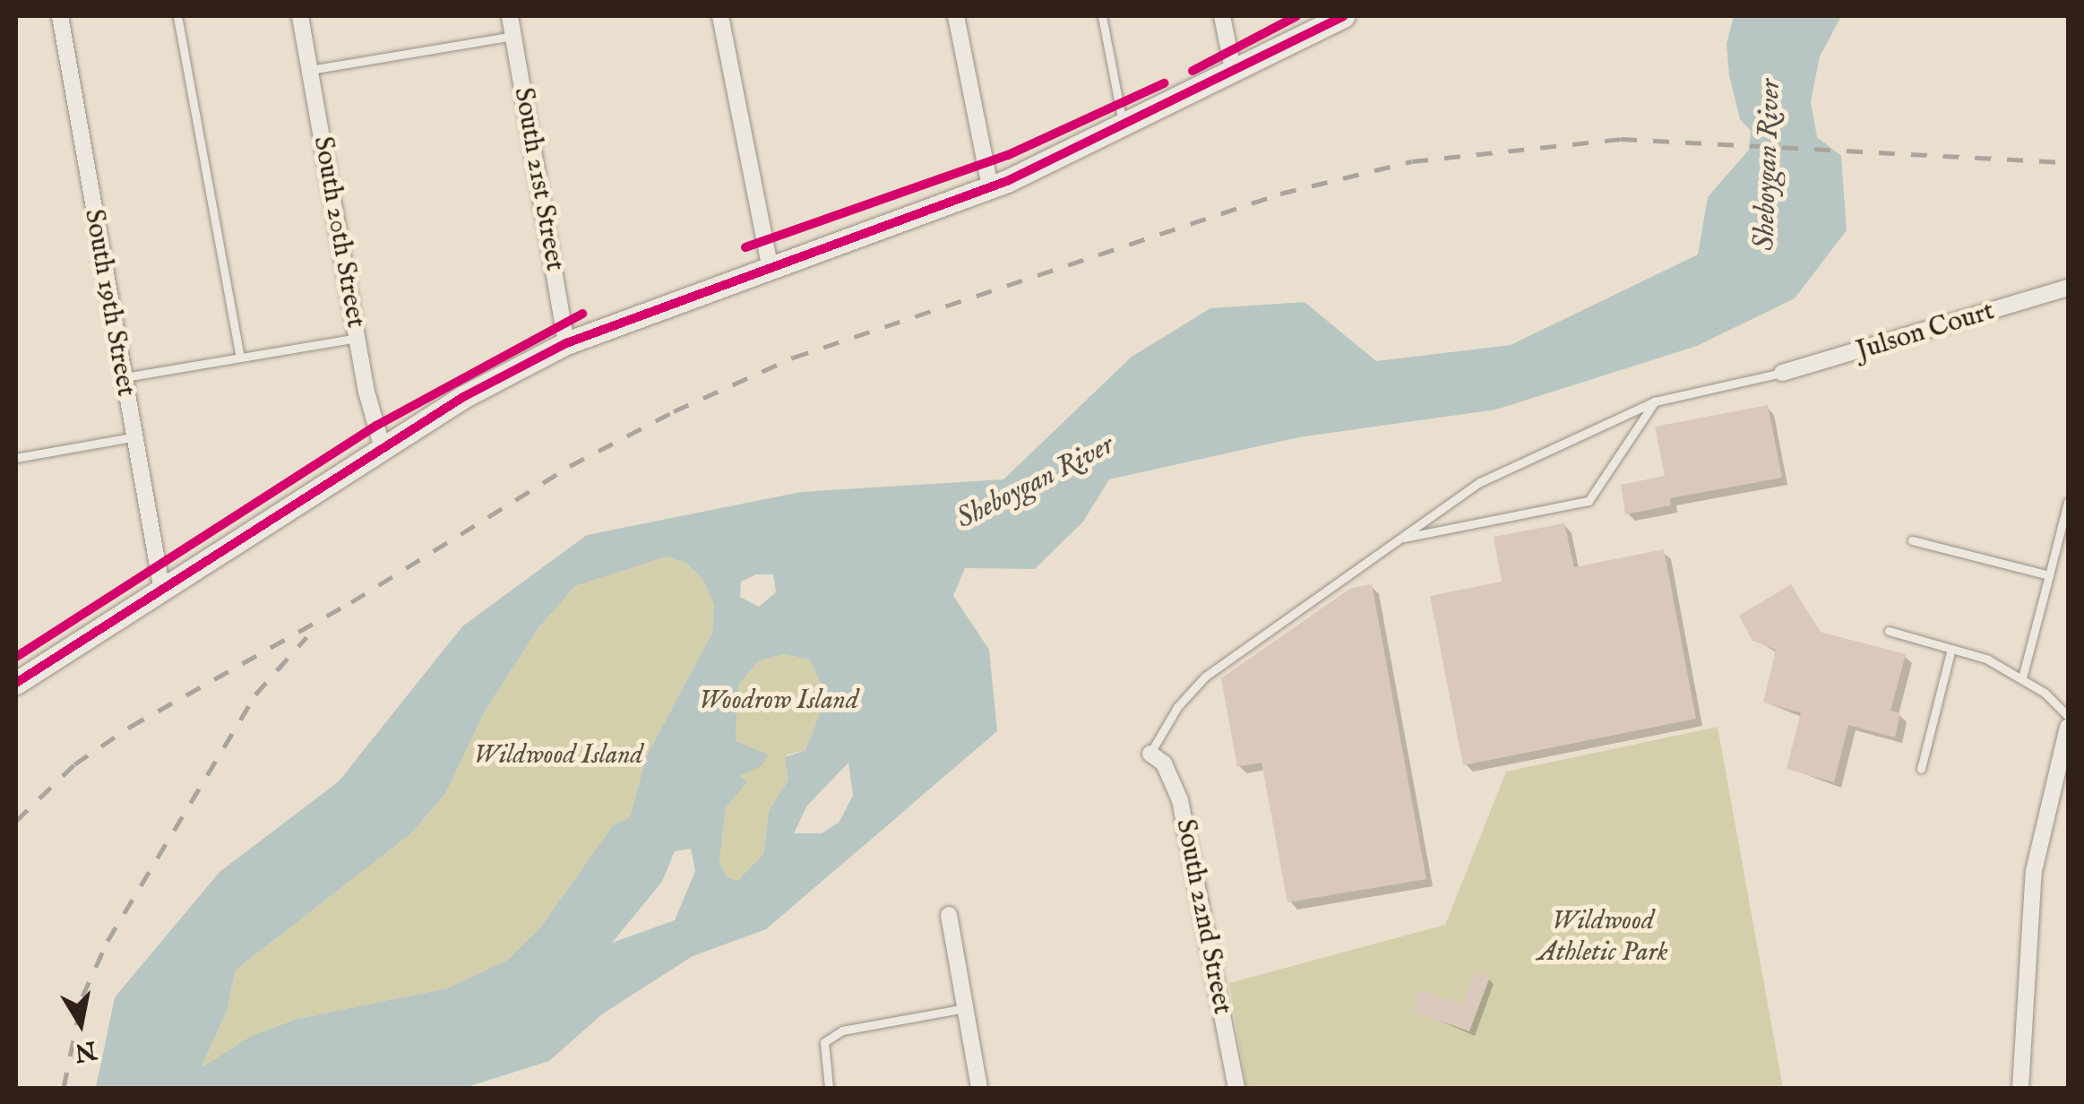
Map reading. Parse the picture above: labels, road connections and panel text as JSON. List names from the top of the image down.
{
  "streets": {
    "street": [
      "South 21st Street",
      "South 20th Street",
      "South 19th Street",
      "Julson Court",
      "South 22nd Street"
    ]
  },
  "water": ["Sheboygan River"],
  "parks": ["Woodrow Island", "Wildwood Island", "Wildwood Athletic Park"],
  "north": "bottom"
}
